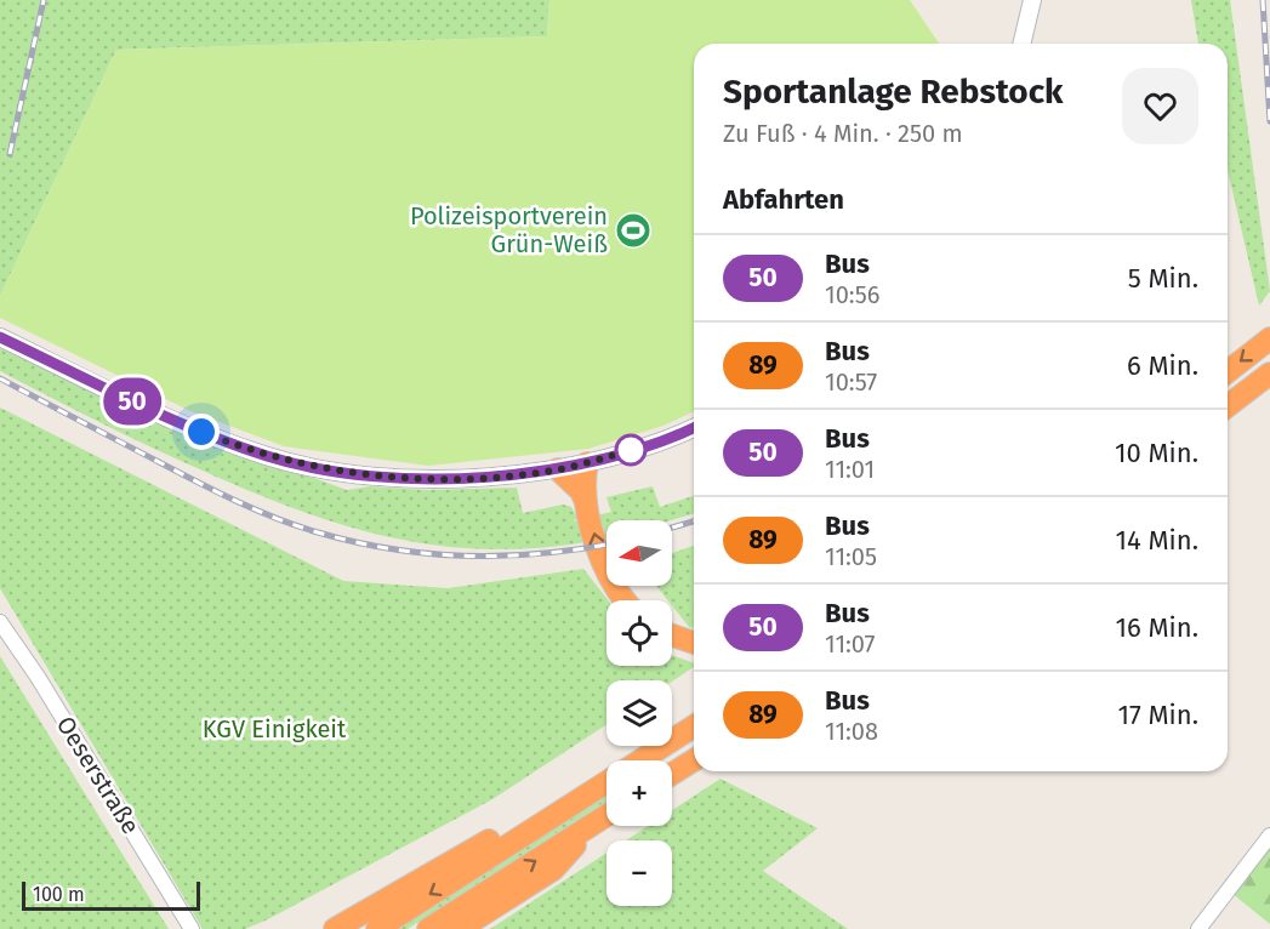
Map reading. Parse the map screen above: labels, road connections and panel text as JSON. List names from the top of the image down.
{
  "streets": {
    "street": ["Oeserstraße"]
  },
  "parks": ["KGV Einigkeit"],
  "places": {
    "sports": ["Polizeisportverein Grün-Weiß"]
  },
  "lines": ["bus line 50"],
  "scale_bar": "100 m",
  "north": "left",
  "page": {
    "on_map": "50",
    "heading": [
      ["Sportanlage Rebstock", "Zu Fuß · 4 Min. · 250 m"],
      "Abfahrten"
    ],
    "list": [
      {
        "mark": "50",
        "name": "Bus",
        "note": "10:56",
        "value": "5 Min."
      },
      {
        "mark": "89",
        "name": "Bus",
        "note": "10:57",
        "value": "6 Min."
      },
      {
        "mark": "50",
        "name": "Bus",
        "note": "11:01",
        "value": "10 Min."
      },
      {
        "mark": "89",
        "name": "Bus",
        "note": "11:05",
        "value": "14 Min."
      },
      {
        "mark": "50",
        "name": "Bus",
        "note": "11:07",
        "value": "16 Min."
      },
      {
        "mark": "89",
        "name": "Bus",
        "note": "11:08",
        "value": "17 Min."
      }
    ],
    "map_buttons": ["+", "−"],
    "scale": "100 m"
  }
}
